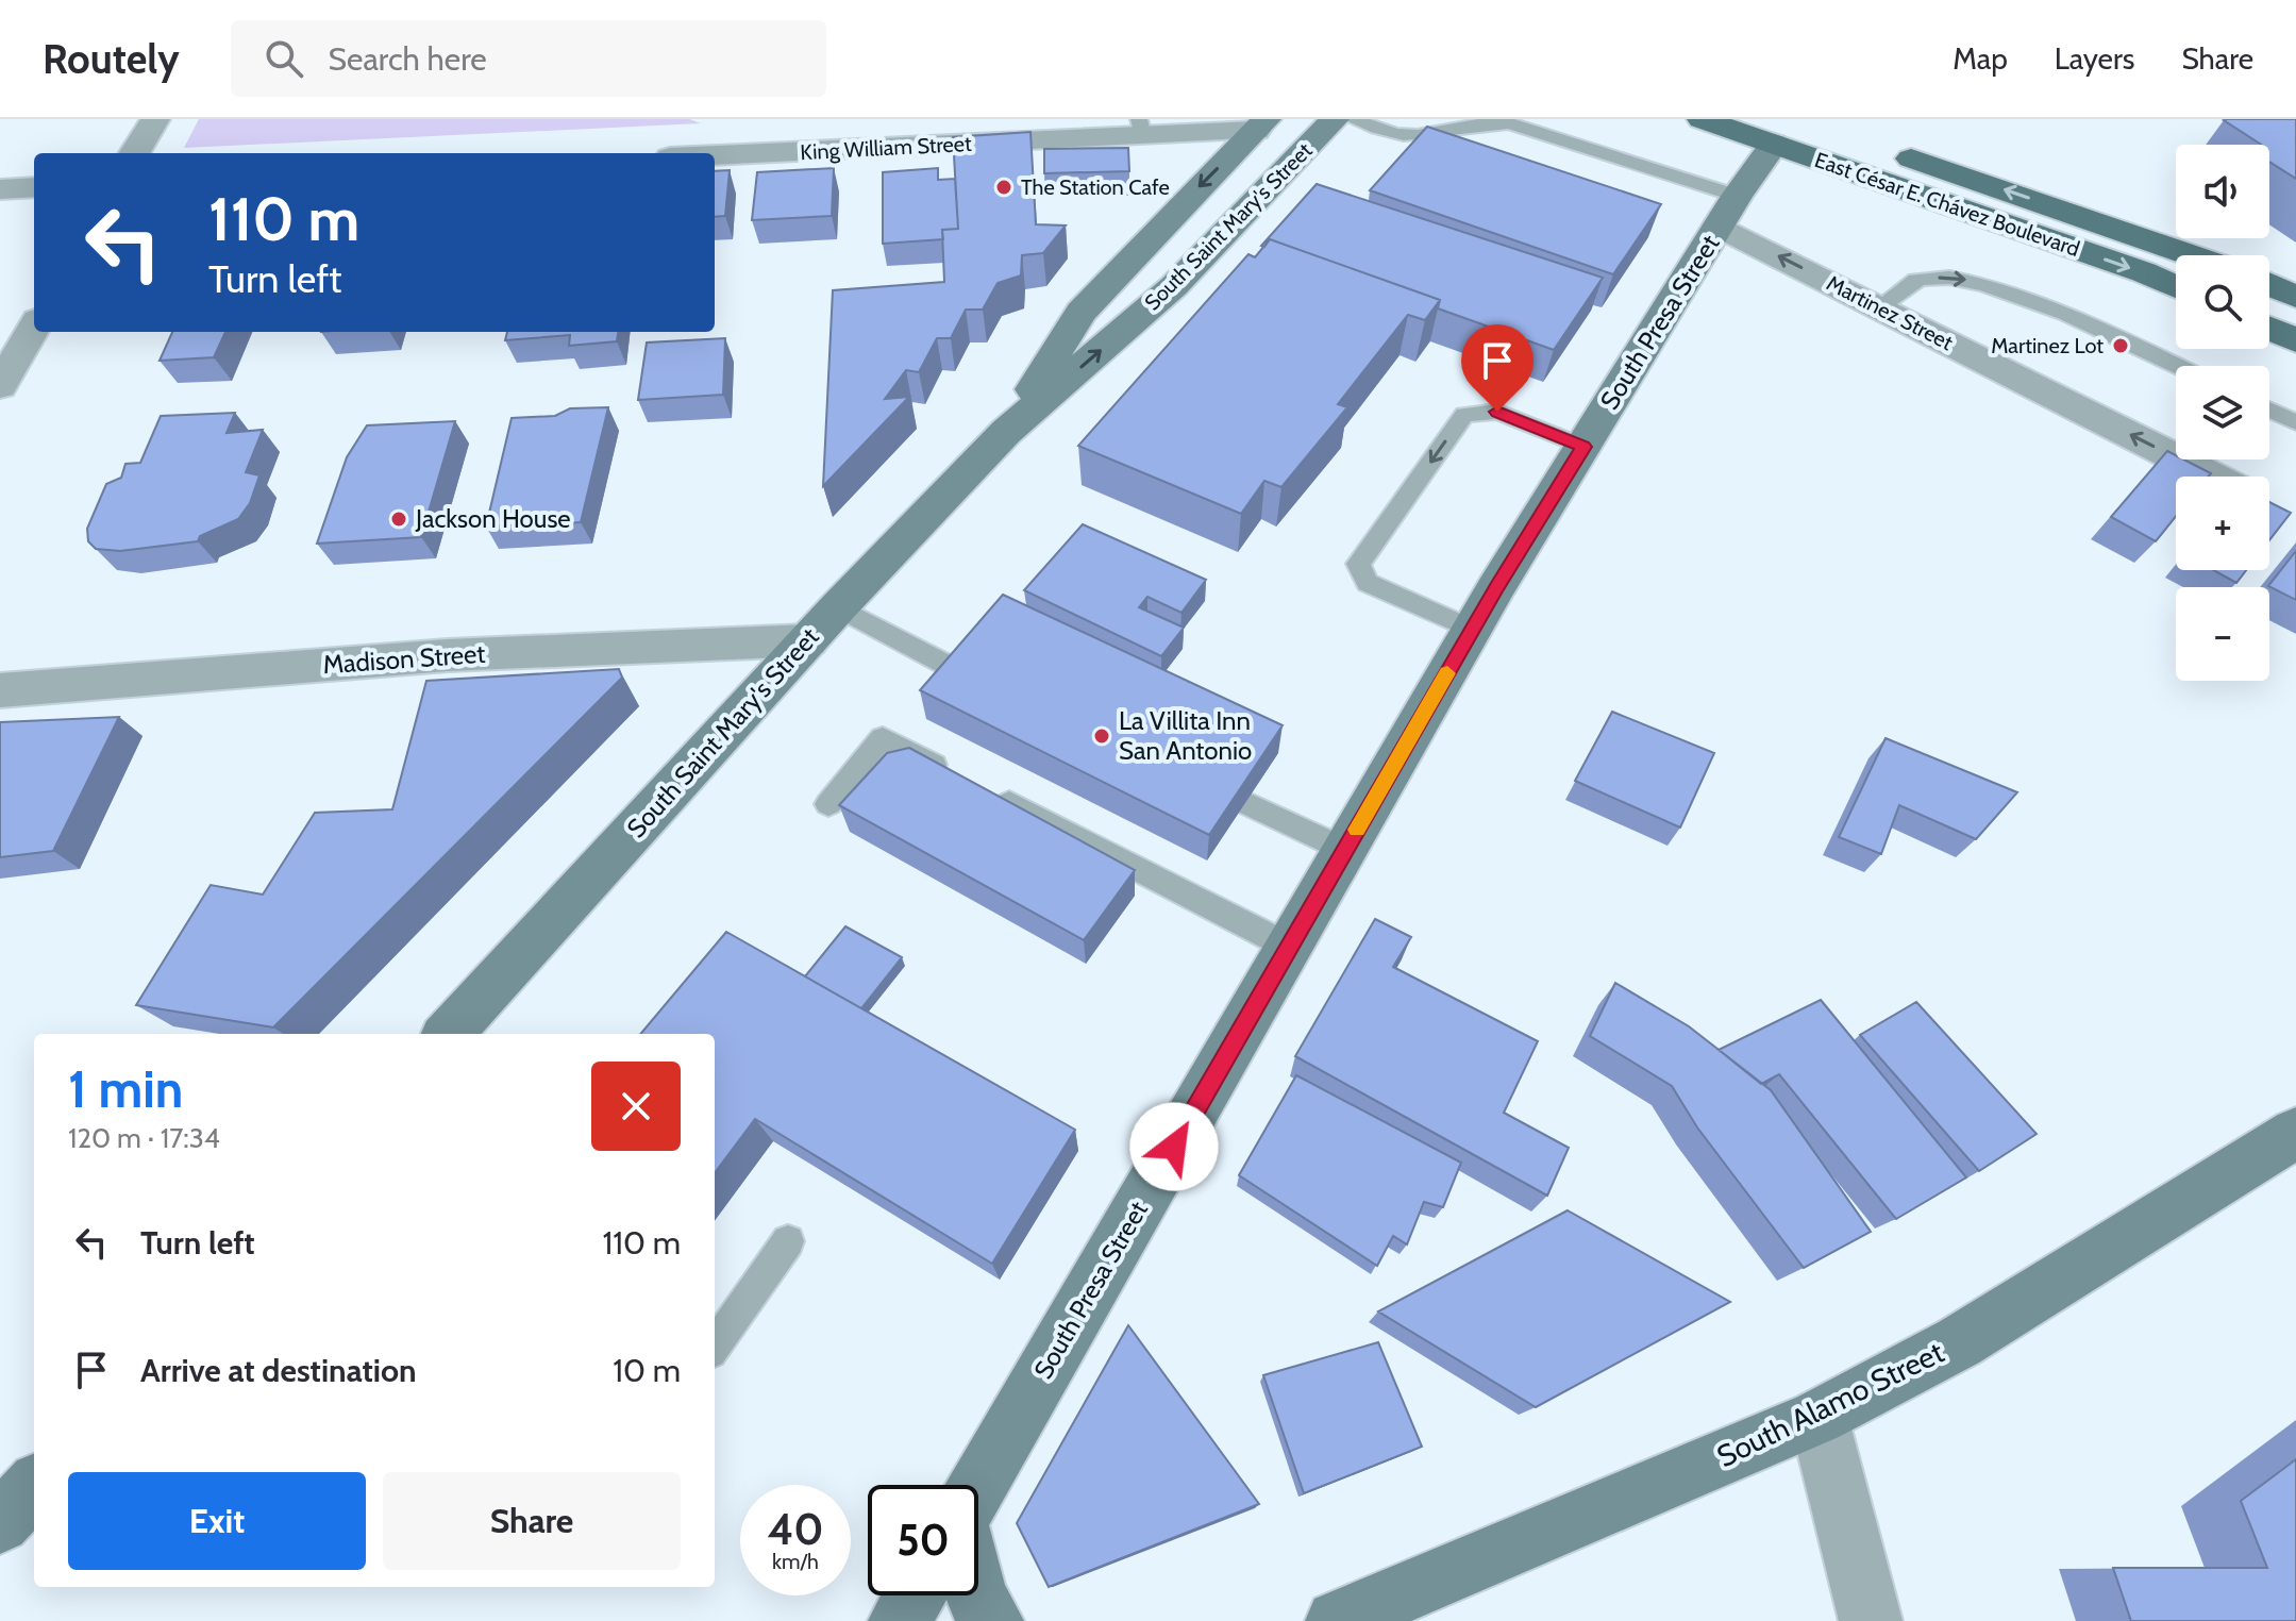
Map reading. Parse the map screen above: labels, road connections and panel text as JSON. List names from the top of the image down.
{
  "streets": {
    "main road": [
      "East César E. Chávez Boulevard",
      "South Saint Mary's Street",
      "South Presa Street",
      "South Alamo Street"
    ],
    "street": ["King William Street", "Martinez Street", "Madison Street"]
  },
  "crossings": [
    ["King William Street", "South Saint Mary's Street"],
    ["East César E. Chávez Boulevard", "South Presa Street"],
    ["South Saint Mary's Street", "Madison Street"],
    ["Martinez Street", "South Presa Street"]
  ],
  "one_way": ["Martinez Street"],
  "places": [
    "The Station Cafe",
    "Martinez Lot",
    "Jackson House",
    "La Villita Inn San Antonio"
  ],
  "page": {
    "header": "Routely",
    "search": "Search here",
    "nav": ["Map", "Layers", "Share"],
    "map_buttons": ["+", "−"],
    "turn": ["110 m", "Turn left"],
    "heading": ["1 min", "120 m · 17:34"],
    "list": [
      {
        "name": "Turn left",
        "value": "110 m"
      },
      {
        "name": "Arrive at destination",
        "value": "10 m"
      }
    ],
    "buttons": ["Exit", "Share"],
    "speed": "40 km/h",
    "limit": "50"
  }
}
